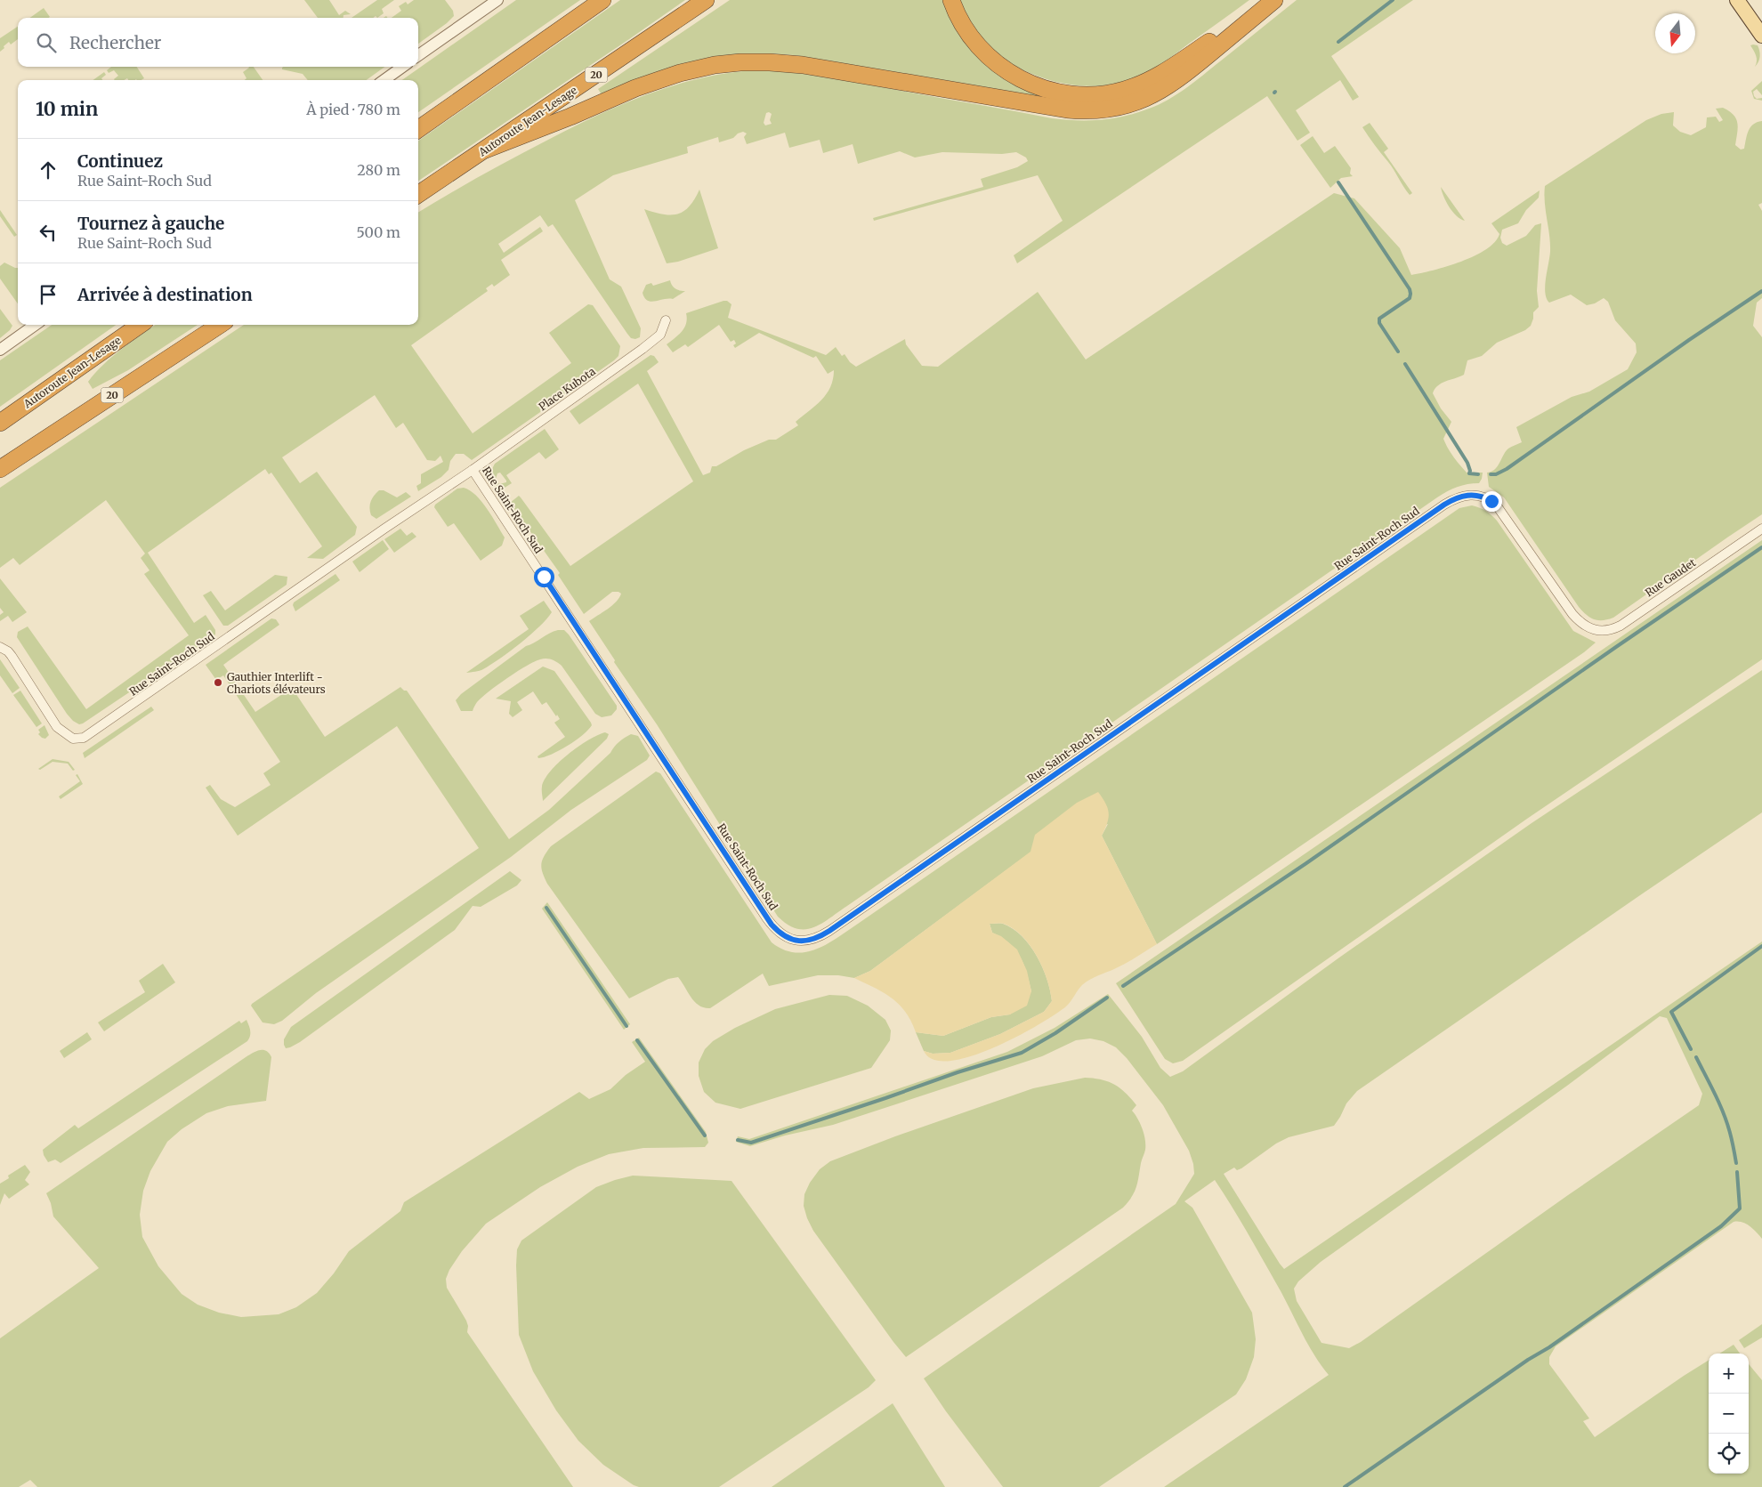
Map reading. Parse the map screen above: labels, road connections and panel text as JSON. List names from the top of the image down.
{
  "streets": {
    "highway": ["20", "Autoroute Jean-Lesage"],
    "street": ["Place Kubota", "Rue Saint-Roch Sud", "Rue Gaudet"]
  },
  "crossings": [
    ["Place Kubota", "Rue Saint-Roch Sud"],
    ["Rue Saint-Roch Sud", "Rue Gaudet"]
  ],
  "places": ["Gauthier Interlift - Chariots élévateurs"],
  "north": "bottom",
  "page": {
    "search": "Rechercher",
    "heading": ["10 min", "À pied · 780 m"],
    "list": [
      ["Continuez", "Rue Saint-Roch Sud", "280 m"],
      ["Tournez à gauche", "Rue Saint-Roch Sud", "500 m"],
      "Arrivée à destination"
    ],
    "map_buttons": ["+", "−"]
  }
}
